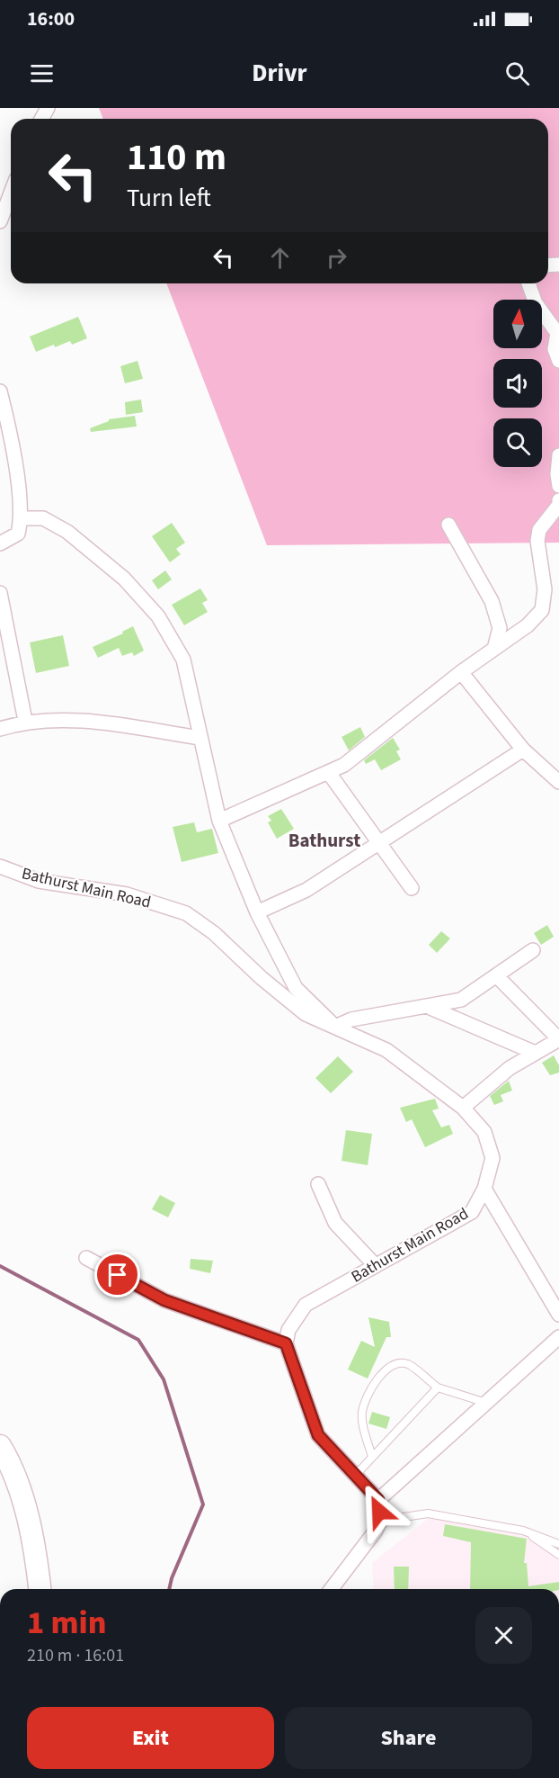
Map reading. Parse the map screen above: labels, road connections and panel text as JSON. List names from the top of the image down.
{
  "streets": {
    "street": ["Bathurst Main Road"]
  },
  "districts": ["Bathurst"],
  "north": "top",
  "page": {
    "status": "16:00",
    "header": "Drivr",
    "turn": ["110 m", "Turn left"],
    "heading": ["1 min", "210 m · 16:01"],
    "buttons": ["Exit", "Share"]
  }
}
